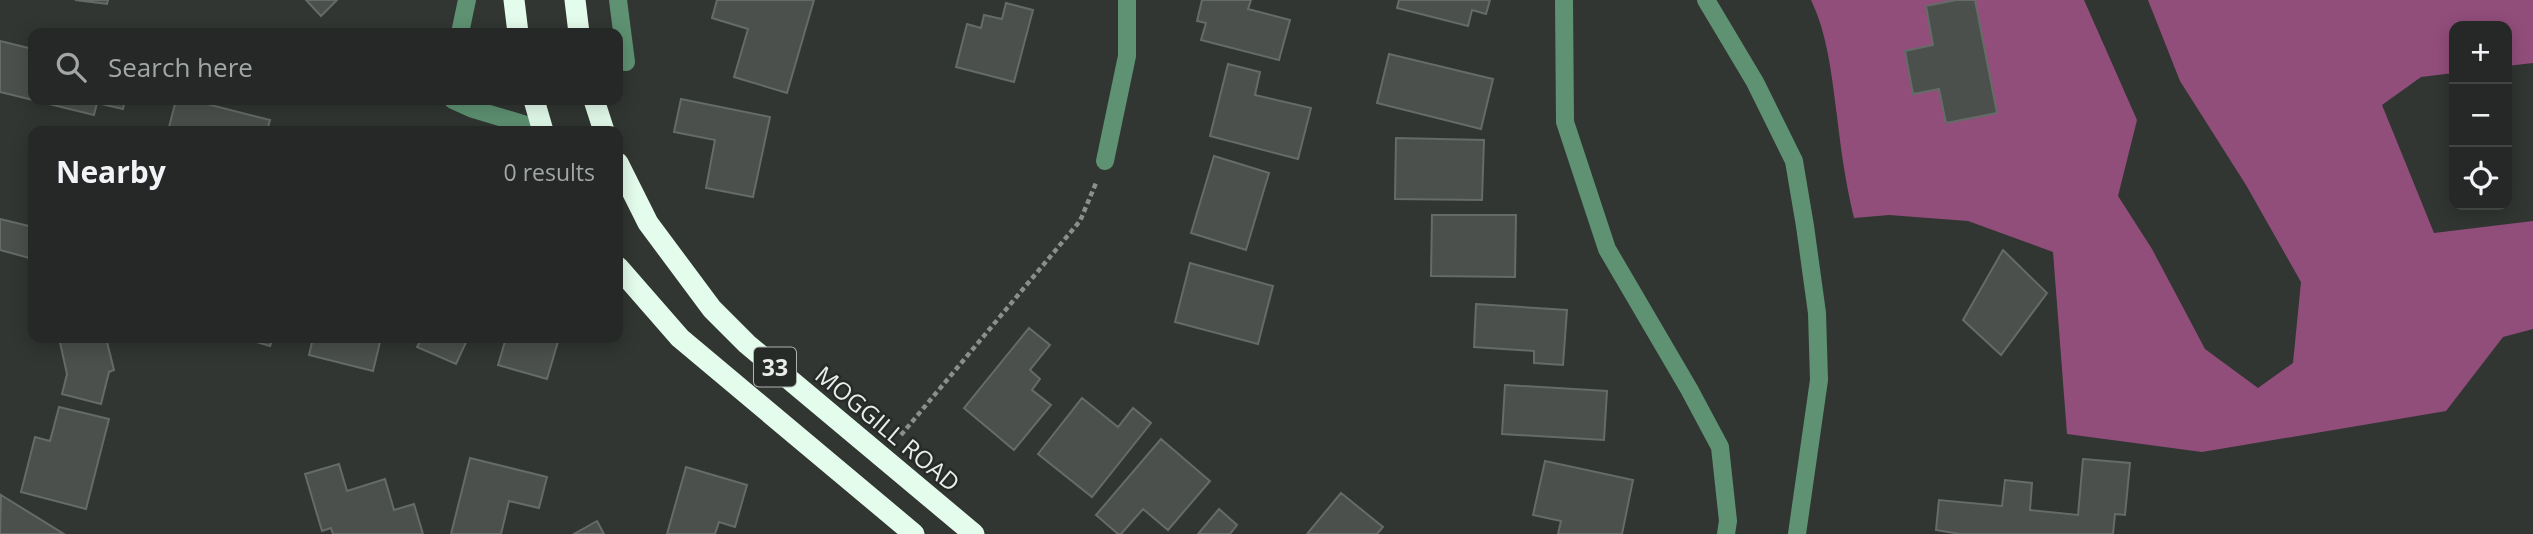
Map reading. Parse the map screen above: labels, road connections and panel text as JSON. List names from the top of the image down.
{
  "streets": {
    "highway": ["33", "MOGGILL ROAD"]
  },
  "page": {
    "map_buttons": ["+", "−"],
    "search": "Search here",
    "heading": ["Nearby", "0 results"]
  }
}
